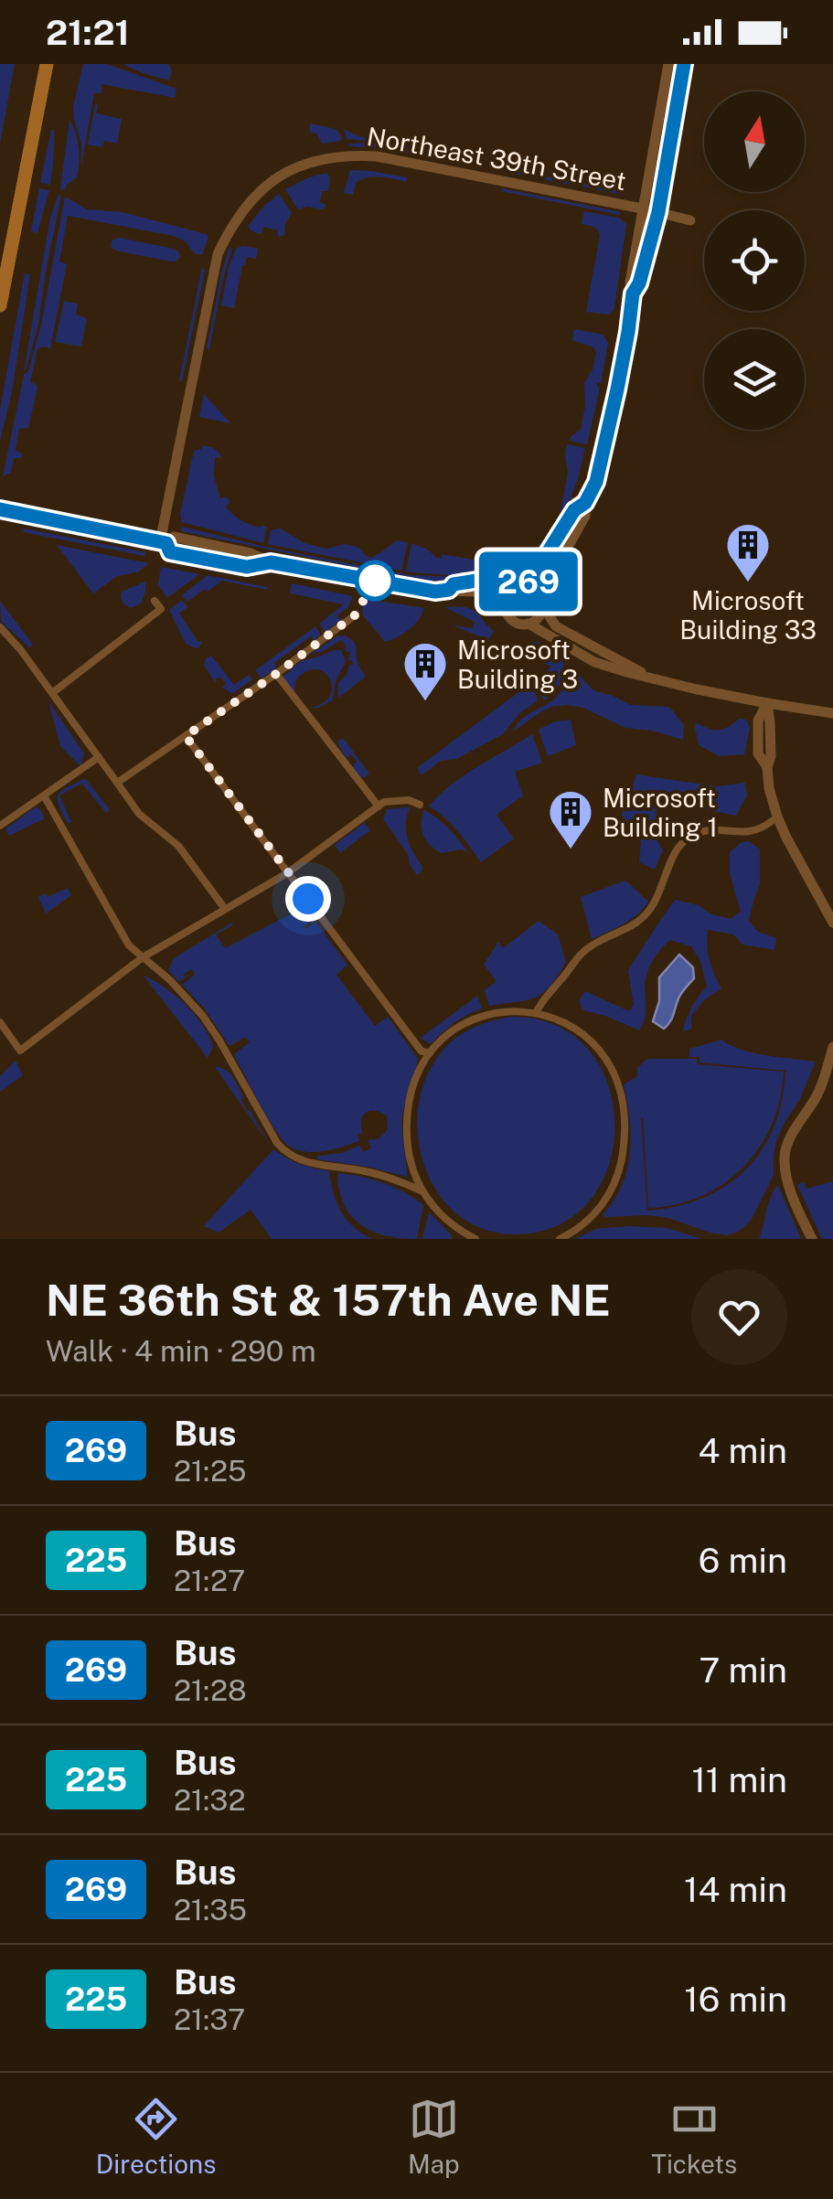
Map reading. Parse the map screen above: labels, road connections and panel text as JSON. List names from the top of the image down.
{
  "streets": {
    "street": ["Northeast 39th Street"]
  },
  "places": {
    "building": ["Microsoft Building 33", "Microsoft Building 3", "Microsoft Building 1"]
  },
  "lines": ["bus line 269"],
  "north": "top",
  "page": {
    "status": "21:21",
    "on_map": "269",
    "heading": ["NE 36th St & 157th Ave NE", "Walk · 4 min · 290 m"],
    "list": [
      {
        "mark": "269",
        "name": "Bus",
        "note": "21:25",
        "value": "4 min"
      },
      {
        "mark": "225",
        "name": "Bus",
        "note": "21:27",
        "value": "6 min"
      },
      {
        "mark": "269",
        "name": "Bus",
        "note": "21:28",
        "value": "7 min"
      },
      {
        "mark": "225",
        "name": "Bus",
        "note": "21:32",
        "value": "11 min"
      },
      {
        "mark": "269",
        "name": "Bus",
        "note": "21:35",
        "value": "14 min"
      },
      {
        "mark": "225",
        "name": "Bus",
        "note": "21:37",
        "value": "16 min"
      }
    ],
    "tabs": ["Directions", "Map", "Tickets"]
  }
}
